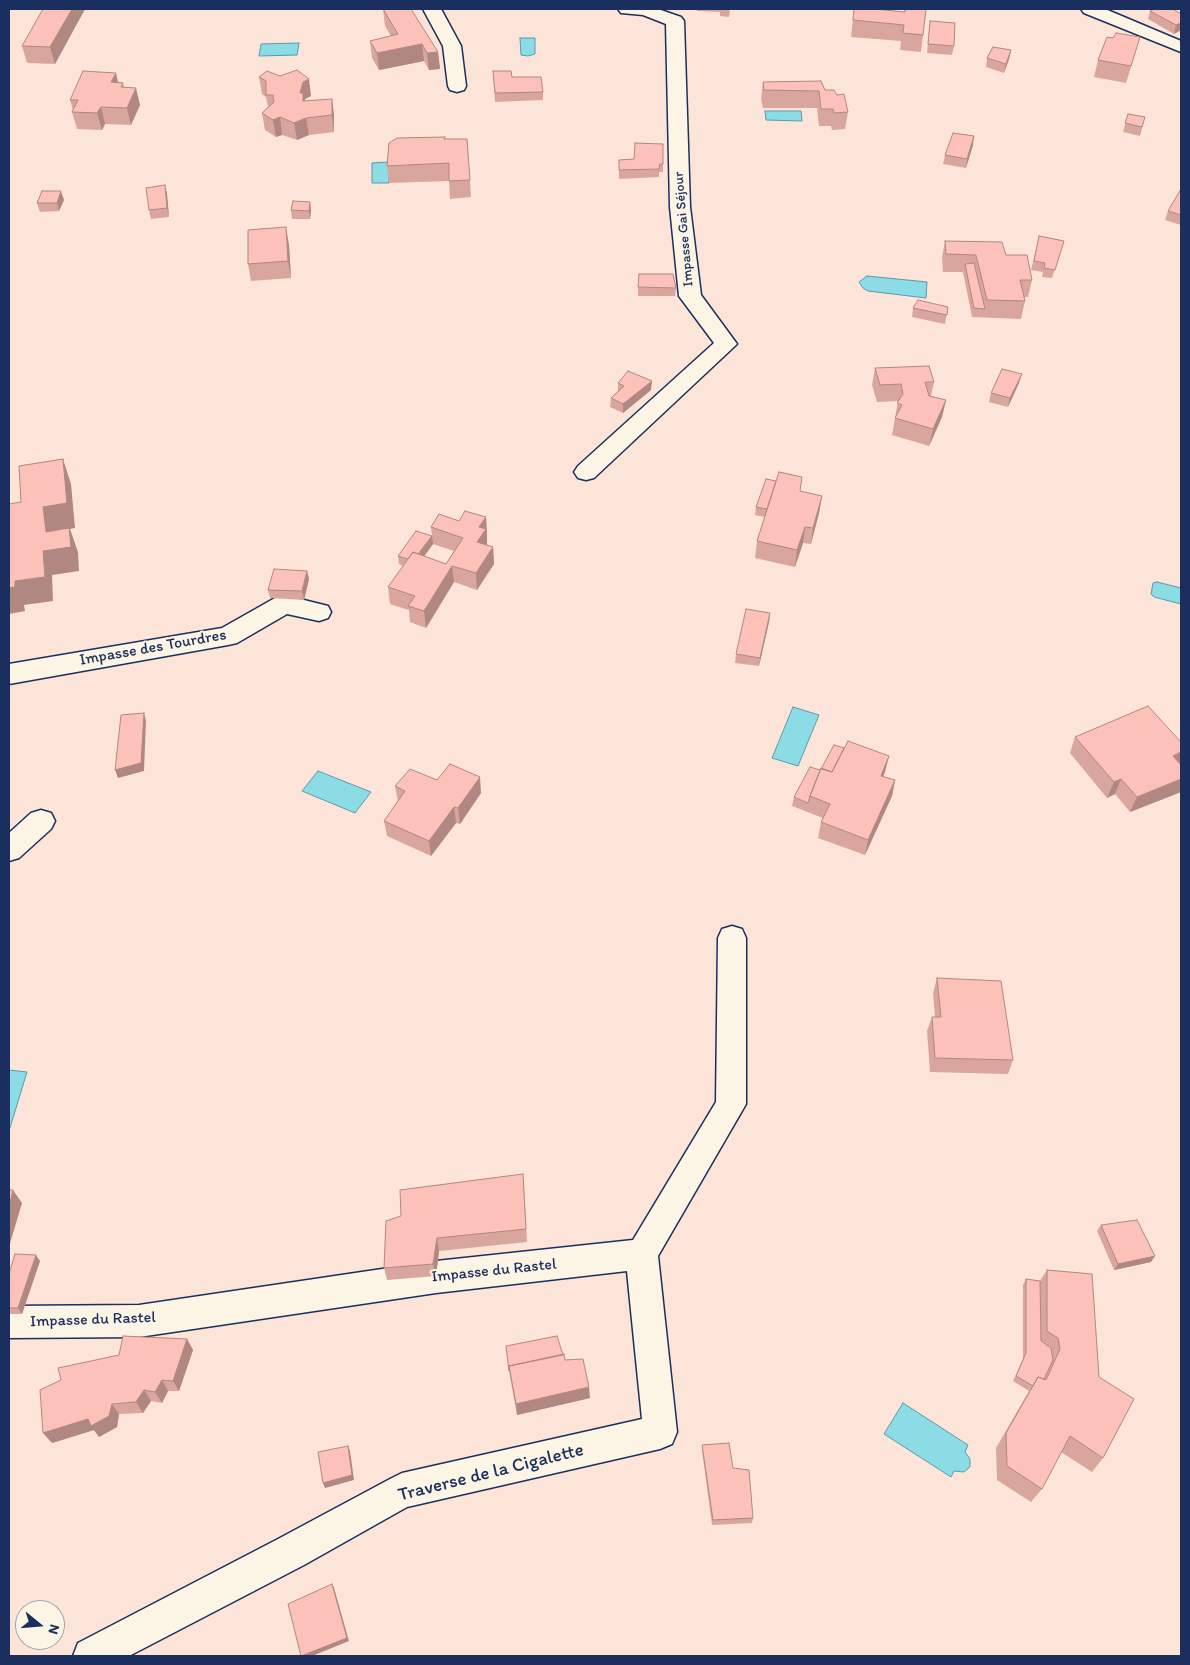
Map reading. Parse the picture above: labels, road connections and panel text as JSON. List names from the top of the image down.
{
  "streets": {
    "street": [
      "Impasse Gai Séjour",
      "Impasse des Tourdres",
      "Impasse du Rastel",
      "Traverse de la Cigalette"
    ]
  },
  "crossings": [
    ["Impasse du Rastel", "Traverse de la Cigalette"]
  ],
  "north": "right"
}
